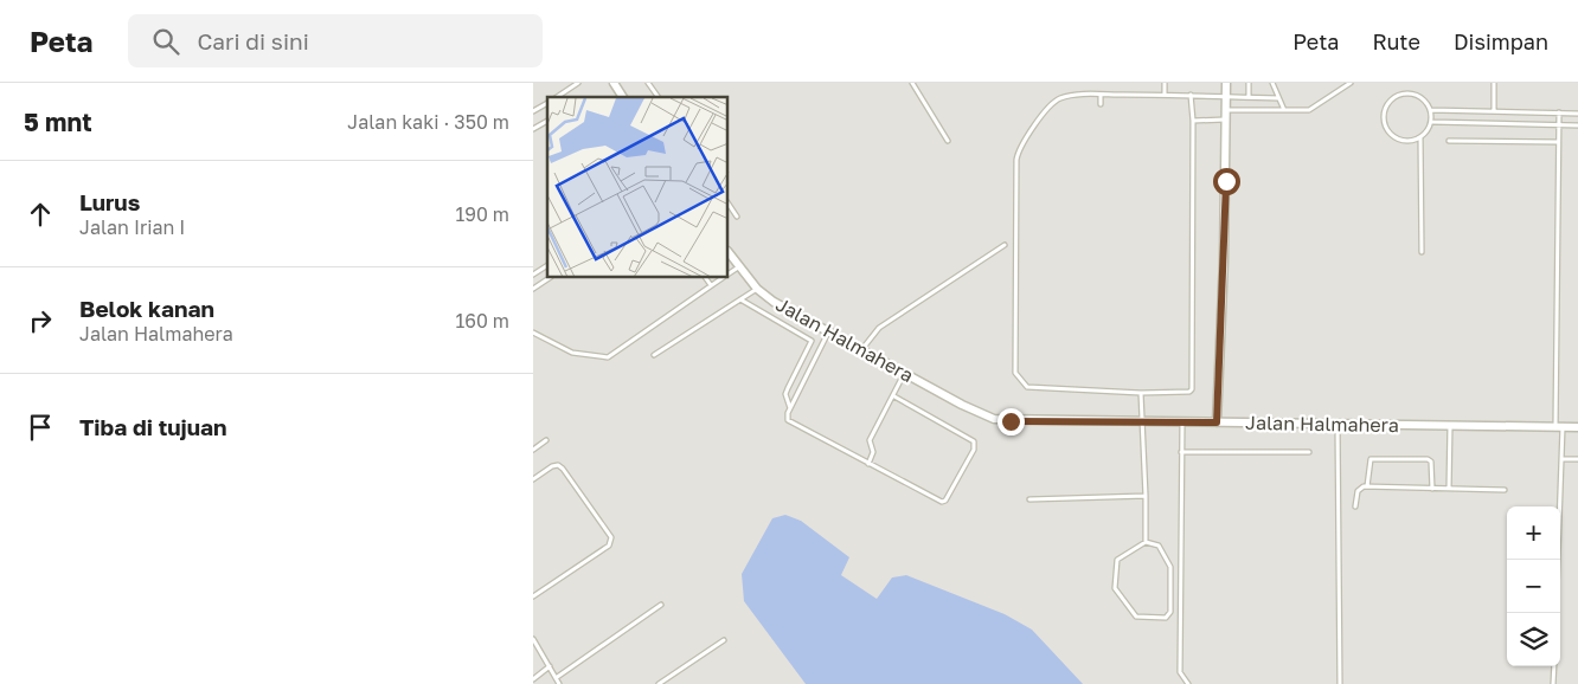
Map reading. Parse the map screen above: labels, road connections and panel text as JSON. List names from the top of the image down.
{
  "streets": {
    "street": ["Jalan Halmahera"]
  },
  "page": {
    "header": "Peta",
    "search": "Cari di sini",
    "nav": ["Peta", "Rute", "Disimpan"],
    "heading": ["5 mnt", "Jalan kaki · 350 m"],
    "list": [
      ["Lurus", "Jalan Irian I", "190 m"],
      ["Belok kanan", "Jalan Halmahera", "160 m"],
      "Tiba di tujuan"
    ],
    "map_buttons": ["+", "−"]
  }
}
